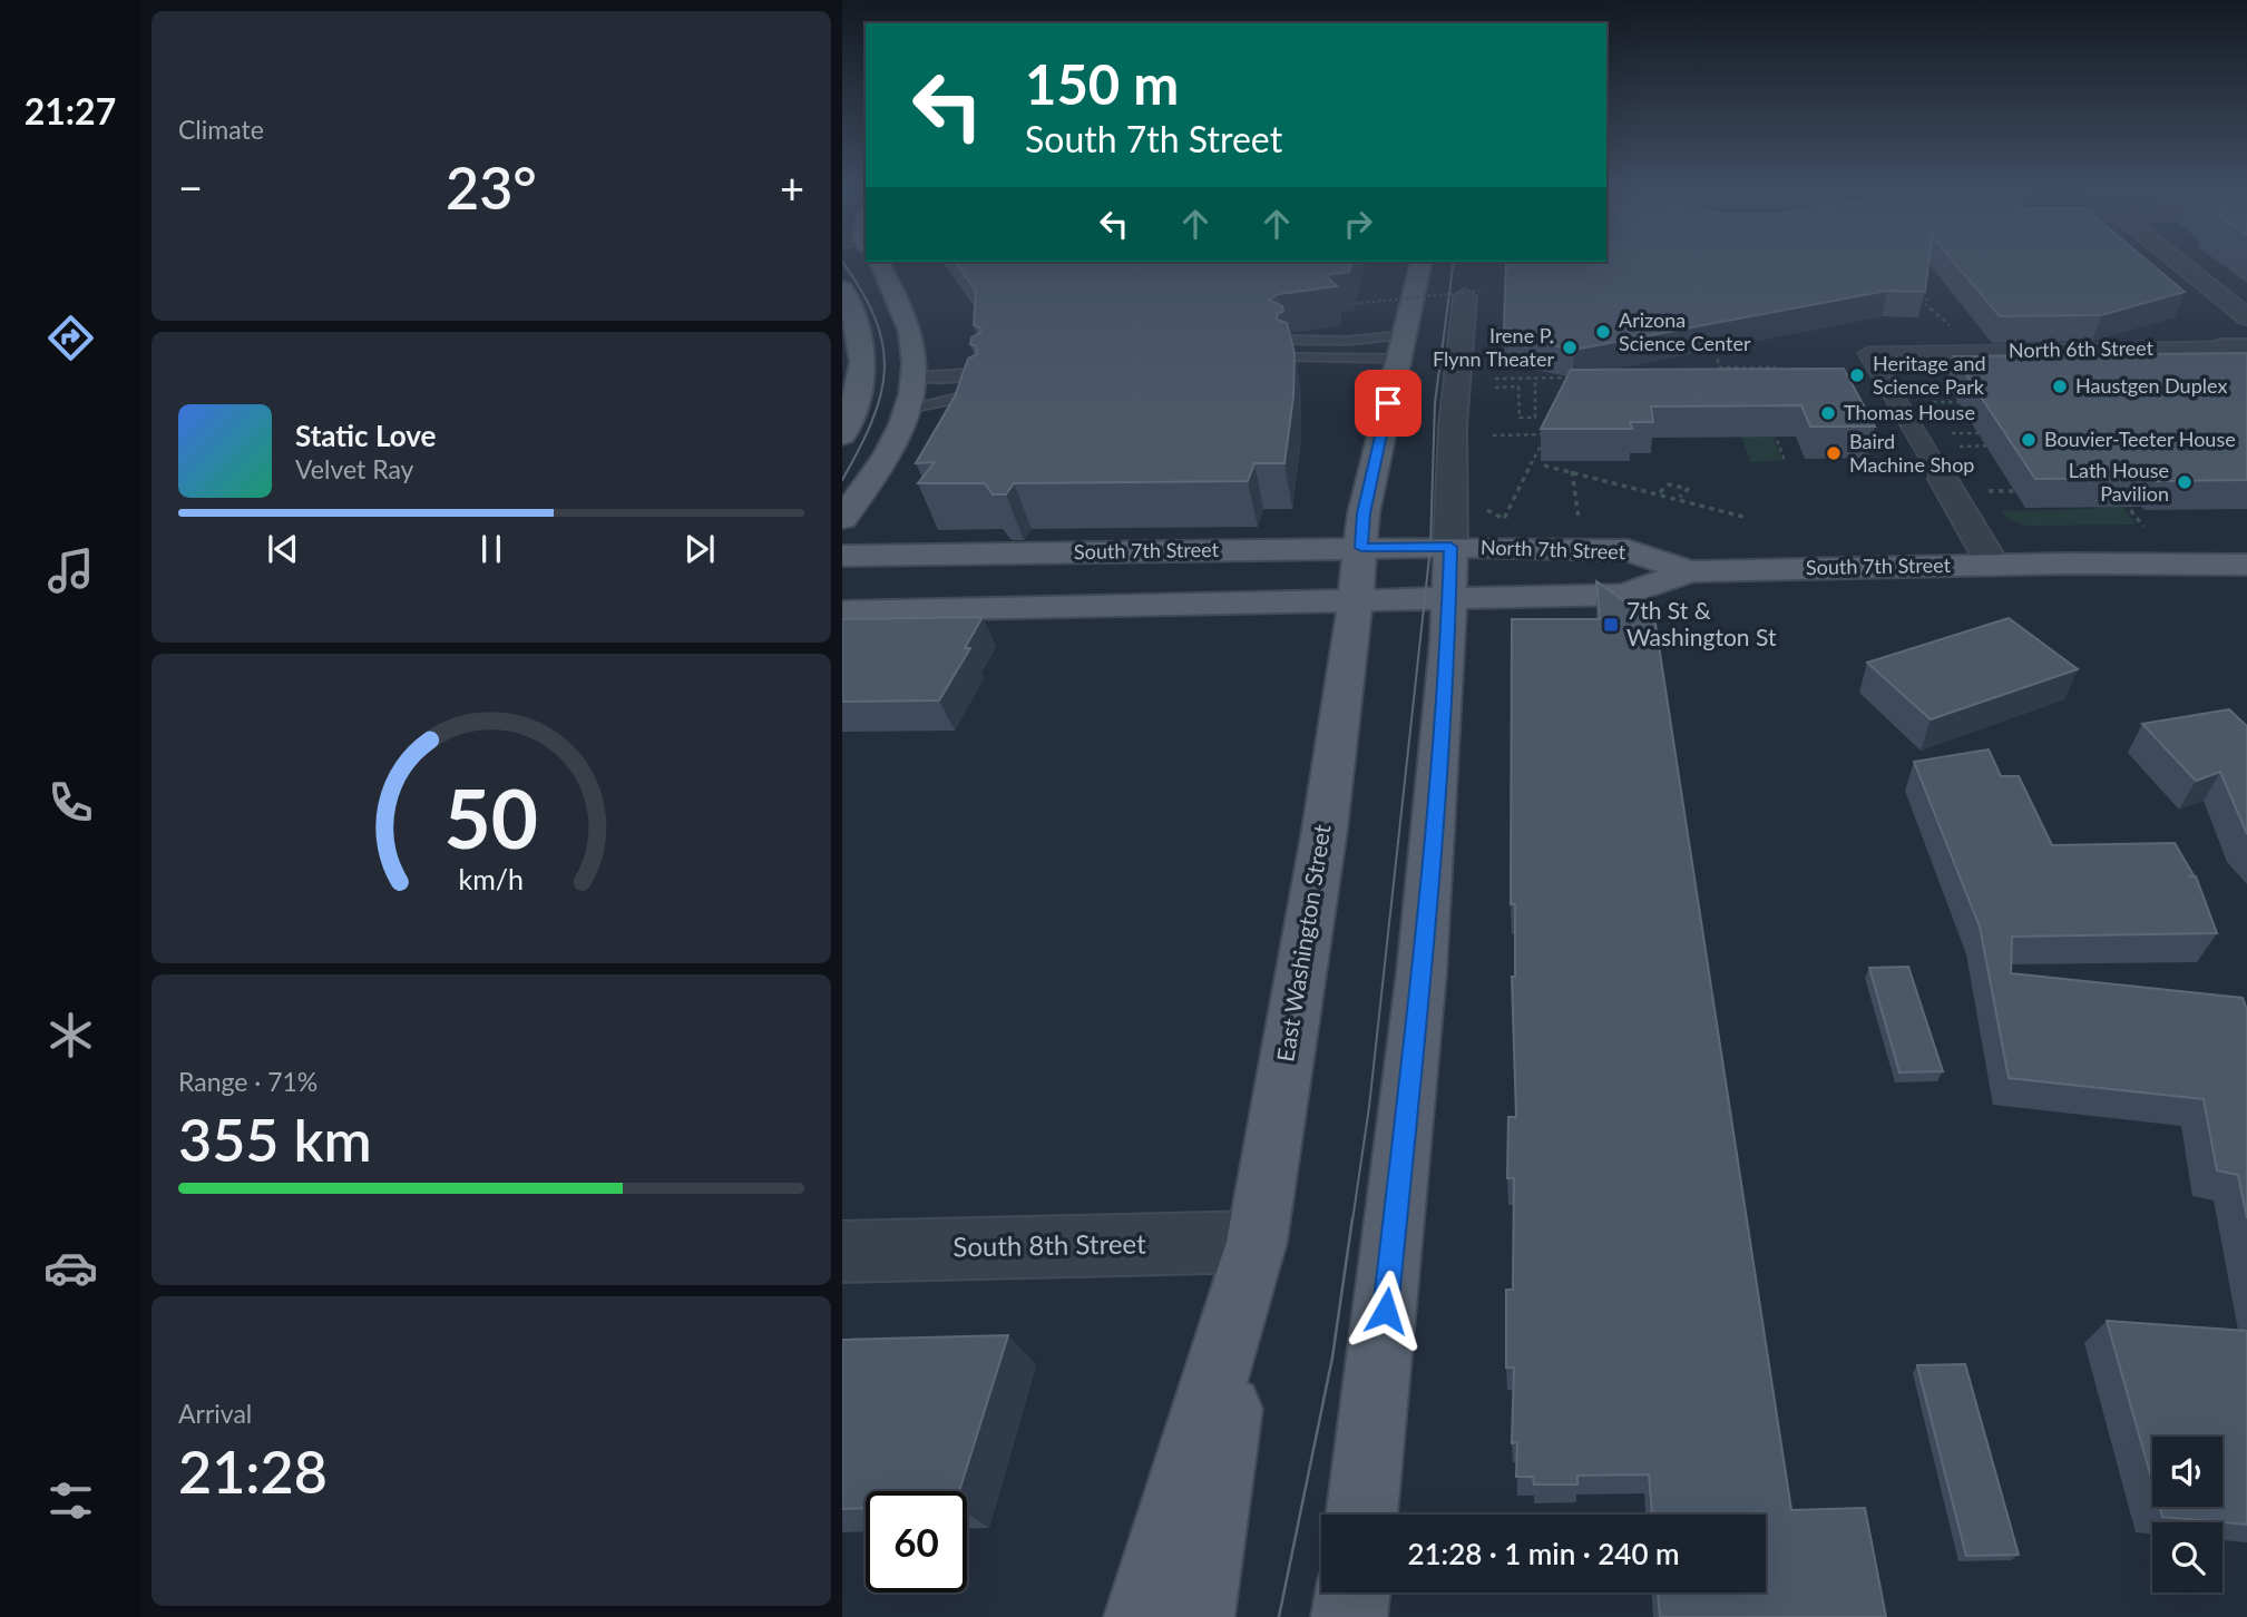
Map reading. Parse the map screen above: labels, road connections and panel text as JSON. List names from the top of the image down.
{
  "streets": {
    "main road": ["North 7th Street", "South 7th Street", "East Washington Street"],
    "street": ["North 6th Street", "South 8th Street"]
  },
  "crossings": [
    ["North 7th Street", "South 7th Street"],
    ["South 7th Street", "East Washington Street"],
    ["East Washington Street", "South 8th Street"]
  ],
  "places": {
    "other": [
      "Arizona Science Center",
      "Irene P. Flynn Theater",
      "Heritage and Science Park",
      "Haustgen Duplex",
      "Thomas House",
      "Bouvier-Teeter House",
      "Baird Machine Shop",
      "Lath House Pavilion"
    ],
    "transit": ["7th St & Washington St"]
  },
  "page": {
    "tabs": "21:27",
    "tile": [
      "Climate",
      ["Range · 71%", "355 km"],
      ["Arrival", "21:28"]
    ],
    "turn": ["150 m", "South 7th Street"],
    "heat": ["−", "23°", "+"],
    "song": ["Static Love", "Velvet Ray"],
    "limit": "60",
    "trip": "21:28 · 1 min · 240 m",
    "gauge": ["50", "km/h"]
  }
}
